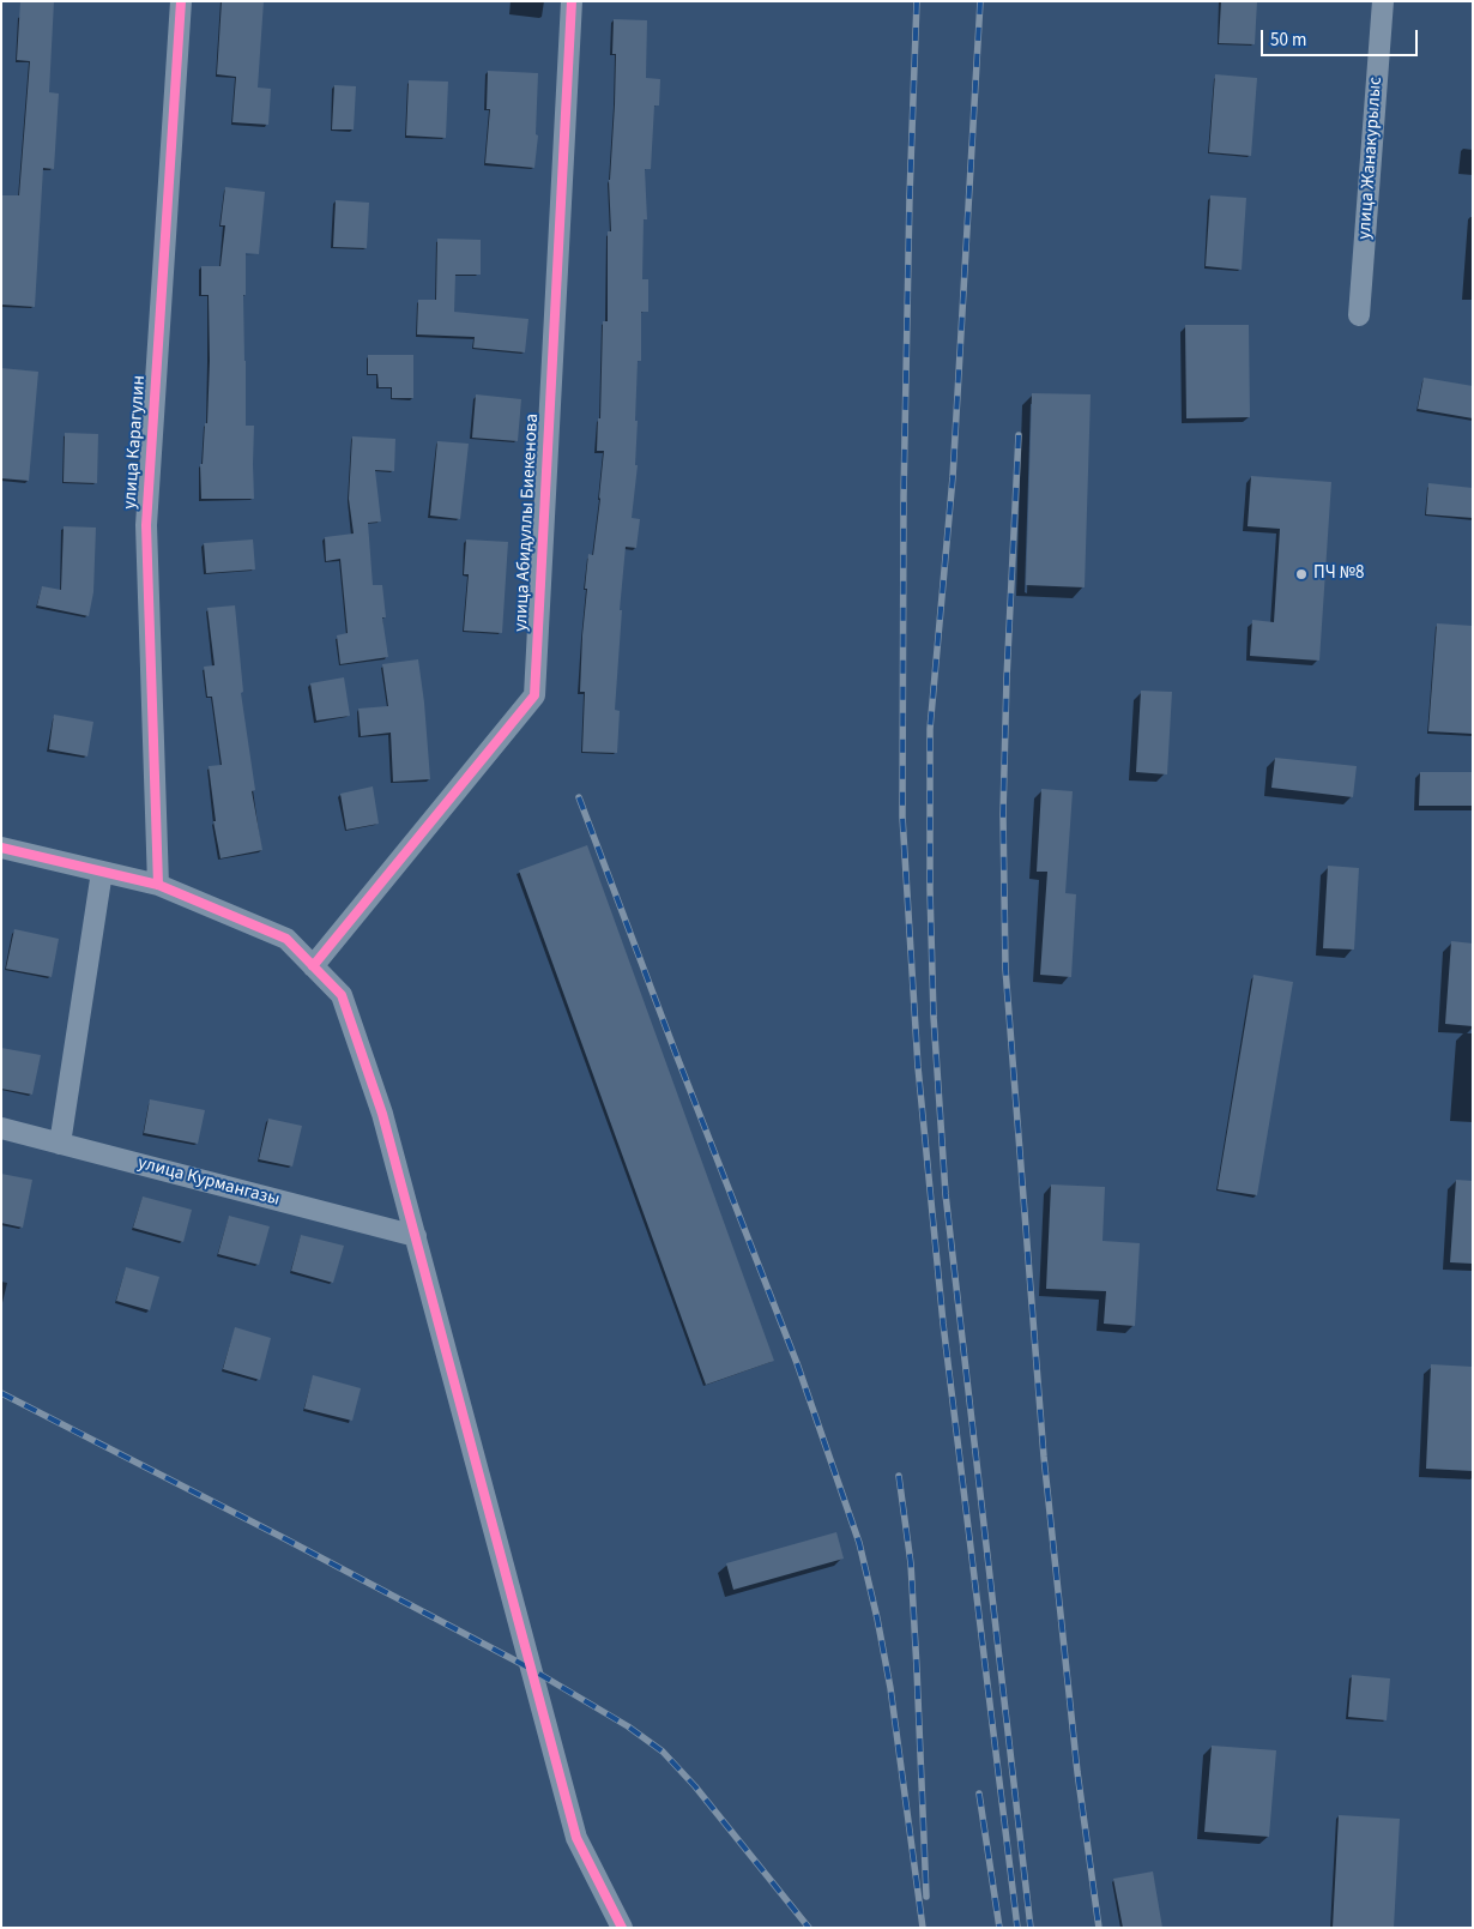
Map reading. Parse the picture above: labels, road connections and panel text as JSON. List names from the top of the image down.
{
  "streets": {
    "street": [
      "улица Жанакурылыс",
      "улица Карагулин",
      "улица Абидуллы Биекенова",
      "улица Курмангазы"
    ]
  },
  "places": ["ПЧ №8"],
  "scale_bar": "50 m"
}
